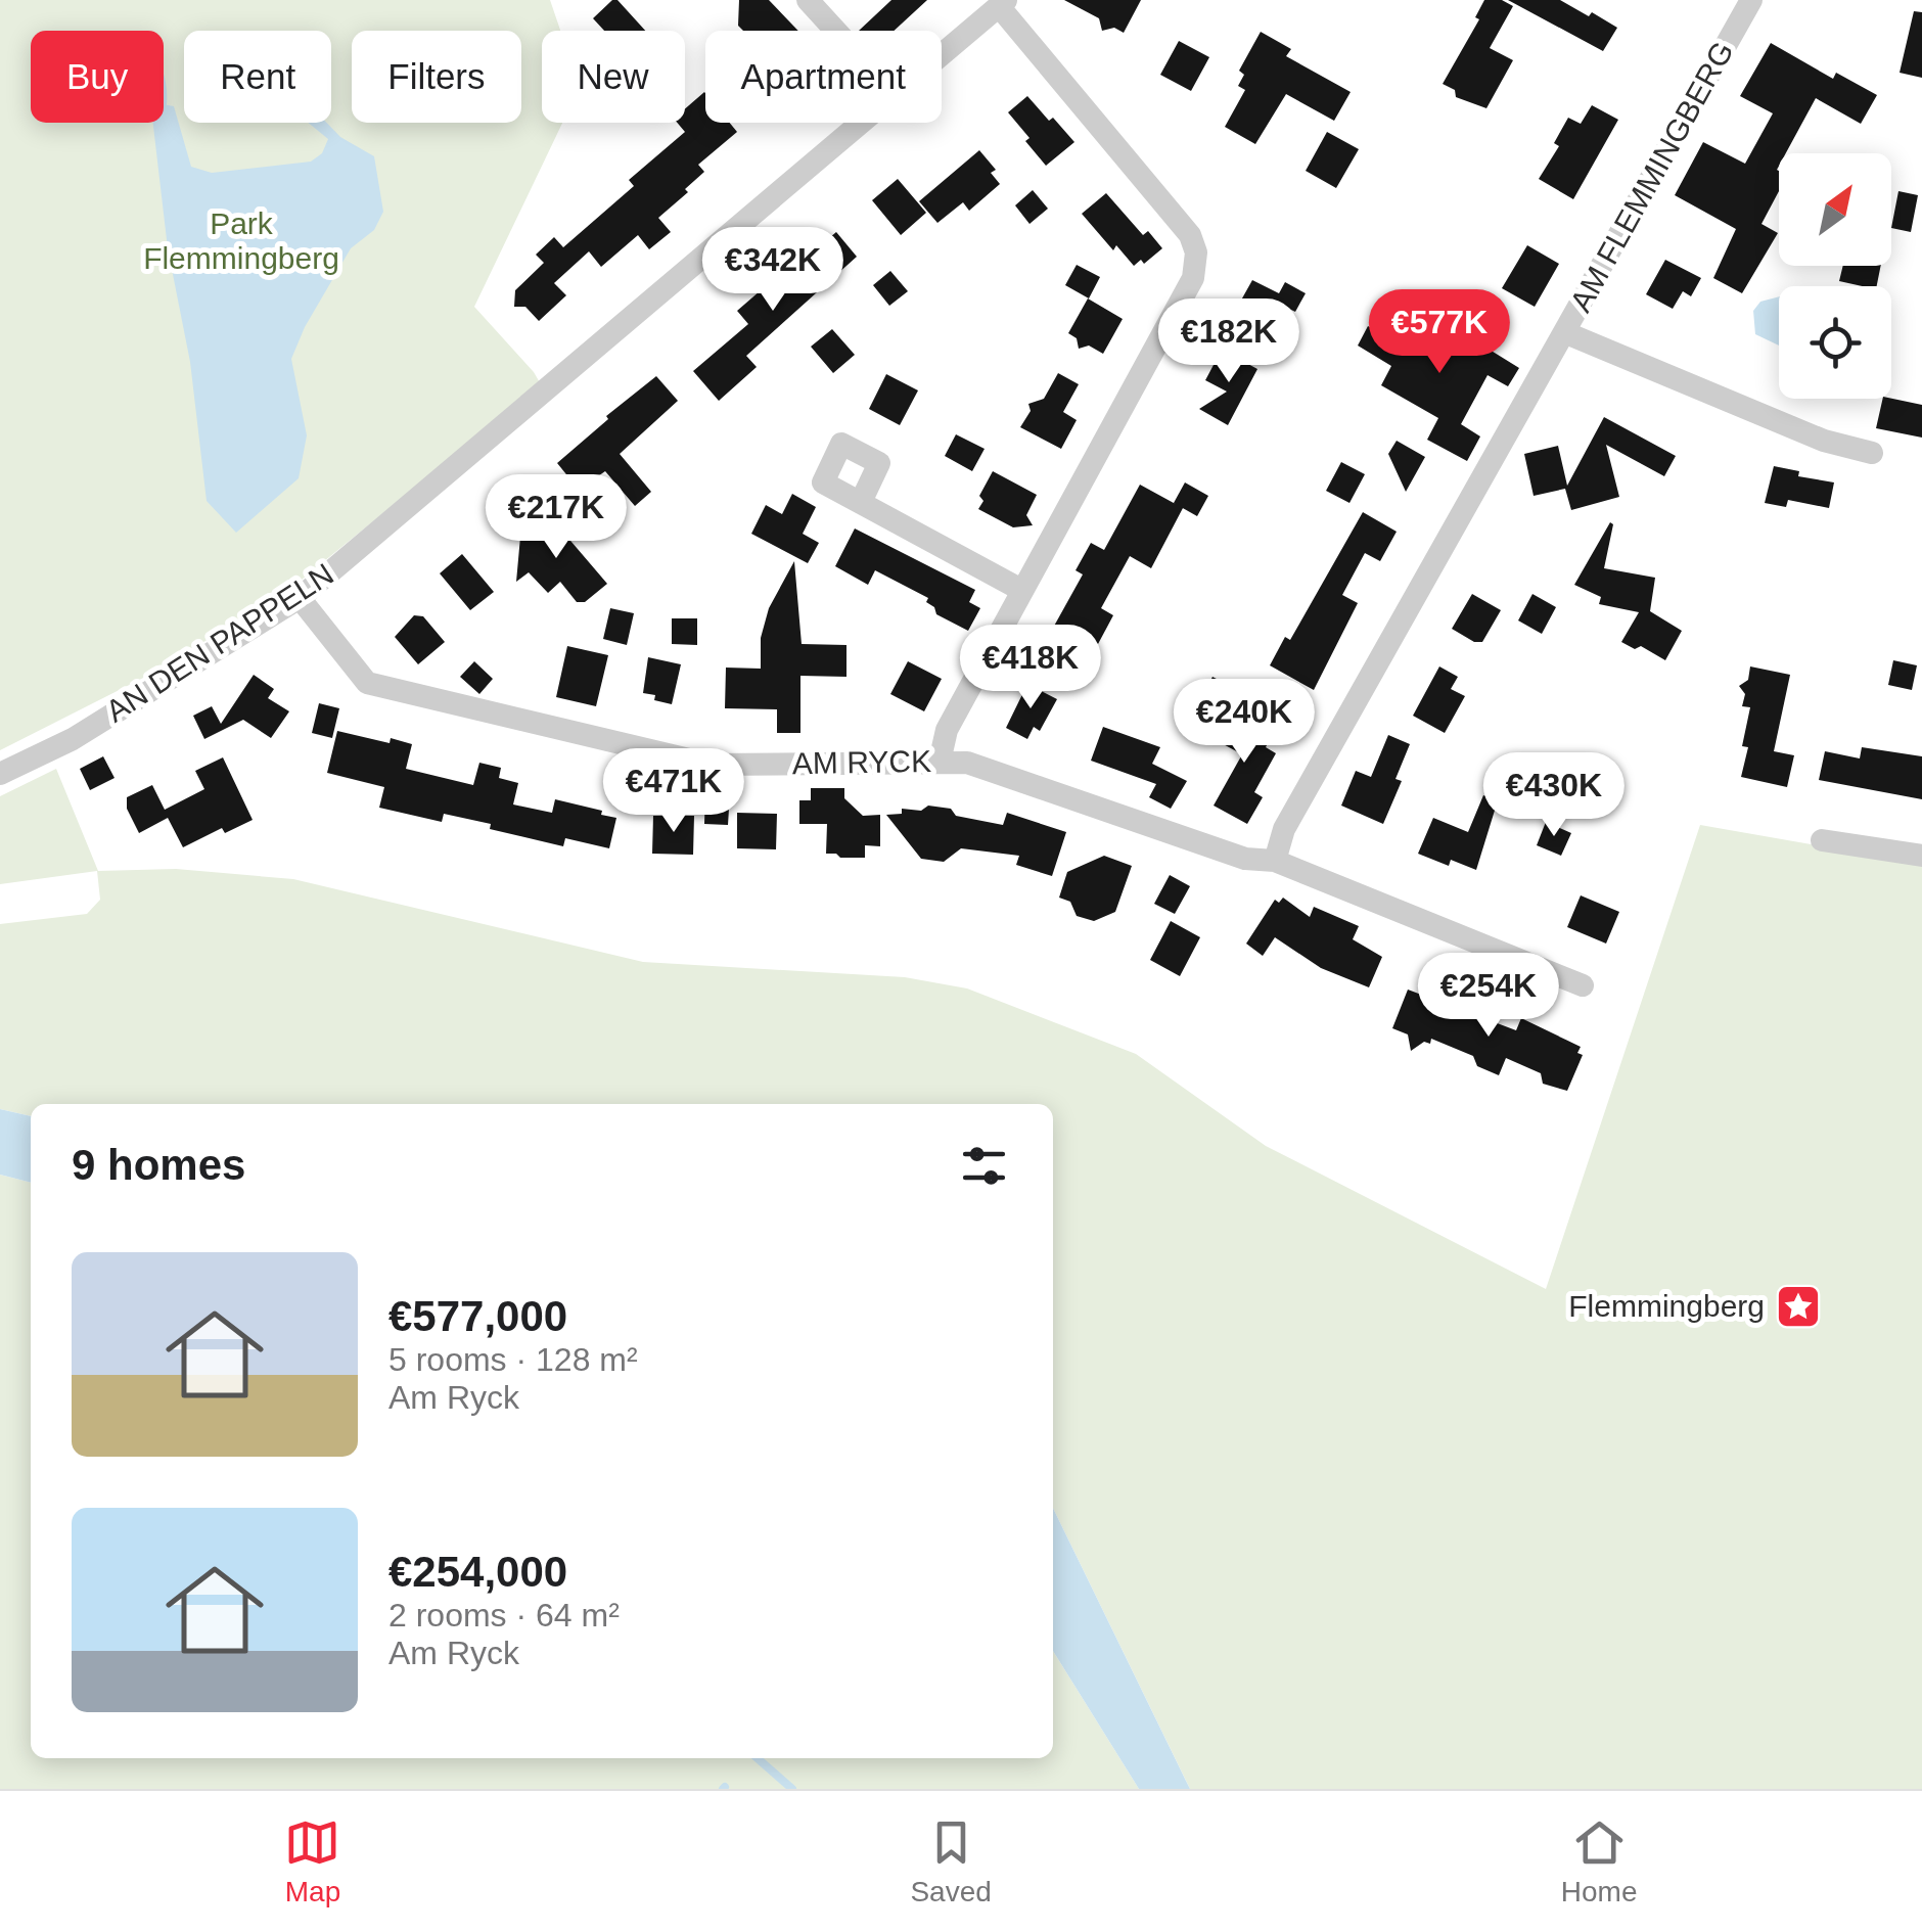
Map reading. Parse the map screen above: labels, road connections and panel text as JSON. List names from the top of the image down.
{
  "streets": {
    "street": ["AM FLEMMINGBERG", "AN DEN PAPPELN", "AM RYCK"]
  },
  "crossings": [
    ["AN DEN PAPPELN", "AM RYCK"]
  ],
  "parks": ["Park Flemmingberg"],
  "places": {
    "place": ["Flemmingberg"]
  },
  "north": "top right",
  "page": {
    "chip": [
      "Buy",
      "Rent",
      "Filters",
      "New",
      "Apartment"
    ],
    "price": [
      "€342K",
      "€577K",
      "€182K",
      "€217K",
      "€418K",
      "€240K",
      "€471K",
      "€430K",
      "€254K"
    ],
    "heading": "9 homes",
    "list": [
      {
        "name": "€577,000",
        "note": "5 rooms · 128 m² · Am Ryck"
      },
      {
        "name": "€254,000",
        "note": "2 rooms · 64 m² · Am Ryck"
      }
    ],
    "tabs": ["Map", "Saved", "Home"]
  }
}
